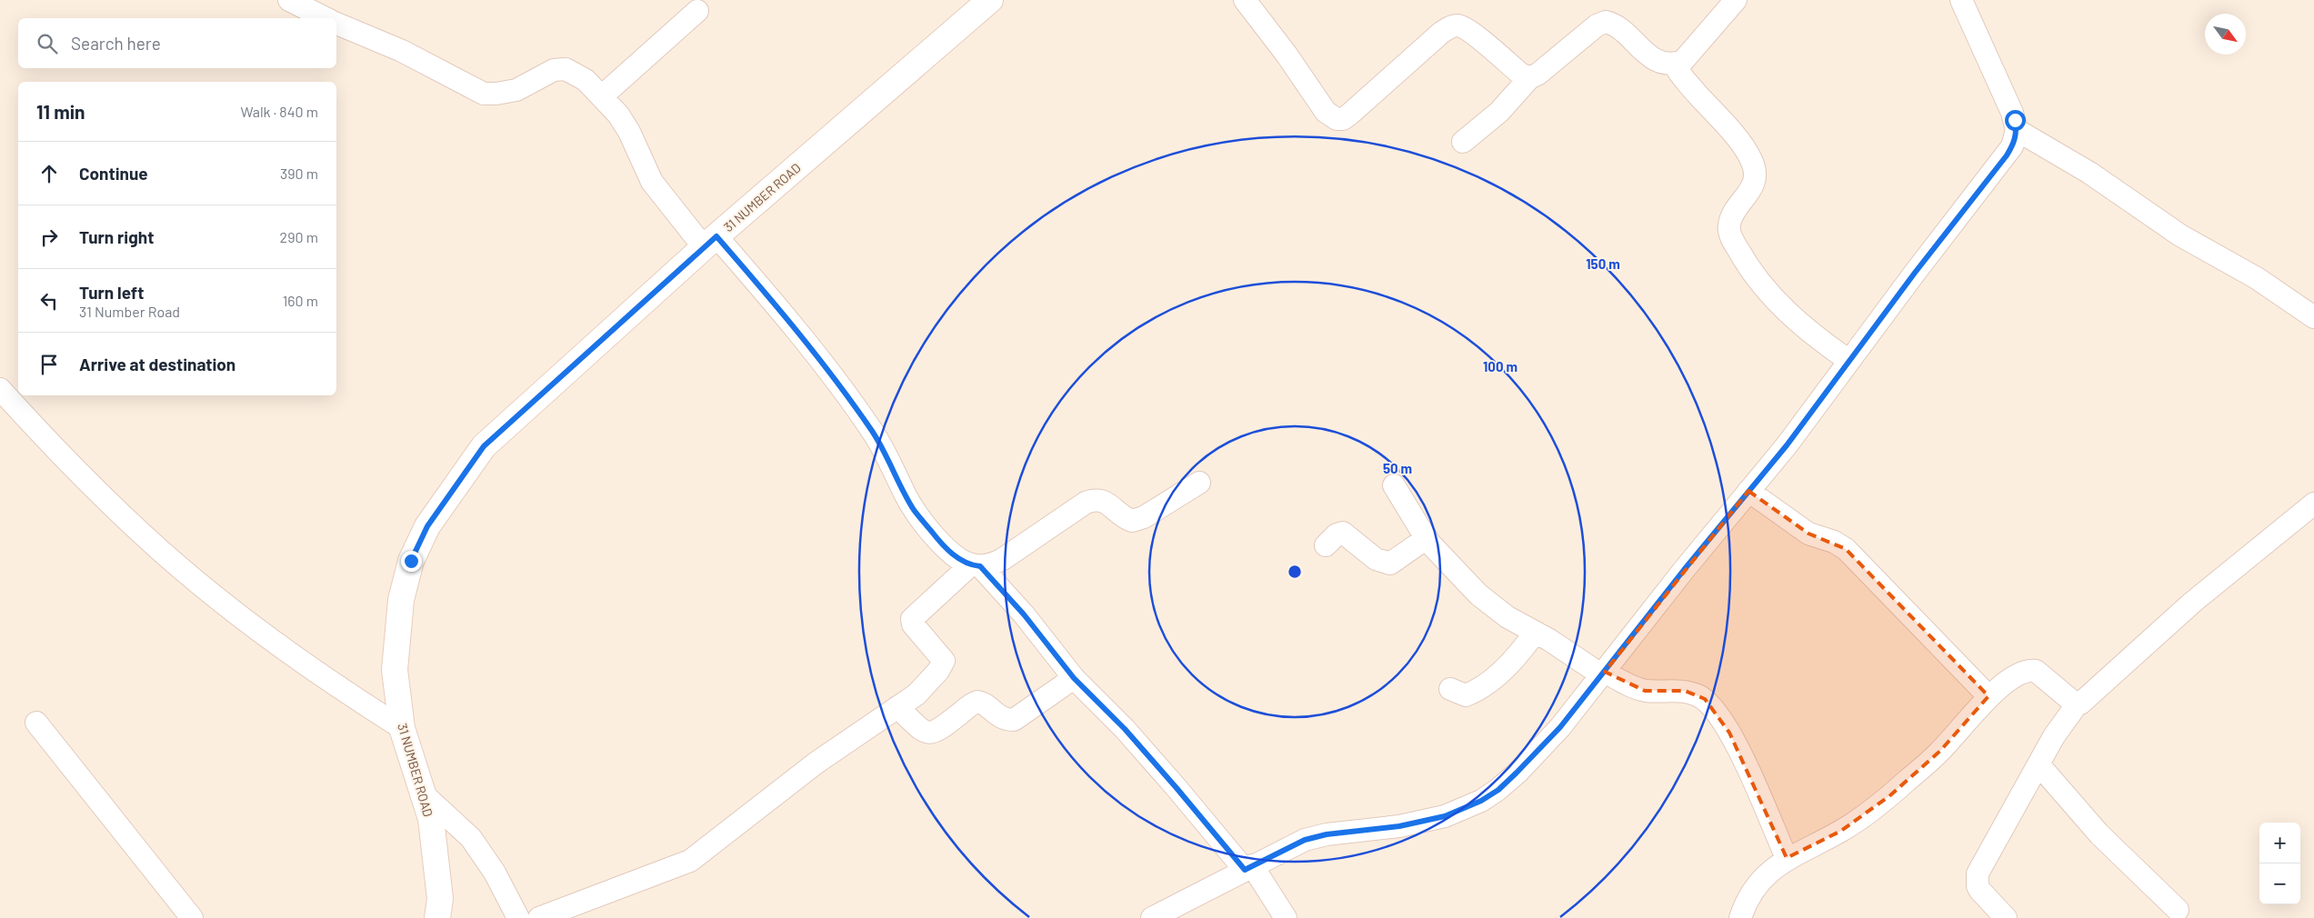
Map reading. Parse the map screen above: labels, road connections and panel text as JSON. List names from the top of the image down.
{
  "streets": {
    "main road": ["31 NUMBER ROAD"]
  },
  "north": "bottom right",
  "page": {
    "search": "Search here",
    "heading": ["11 min", "Walk · 840 m"],
    "list": [
      ["Continue", "390 m"],
      ["Turn right", "290 m"],
      ["Turn left", "31 Number Road", "160 m"],
      "Arrive at destination"
    ],
    "map_buttons": ["+", "−"]
  },
  "rings": ["150 m", "100 m", "50 m"]
}
